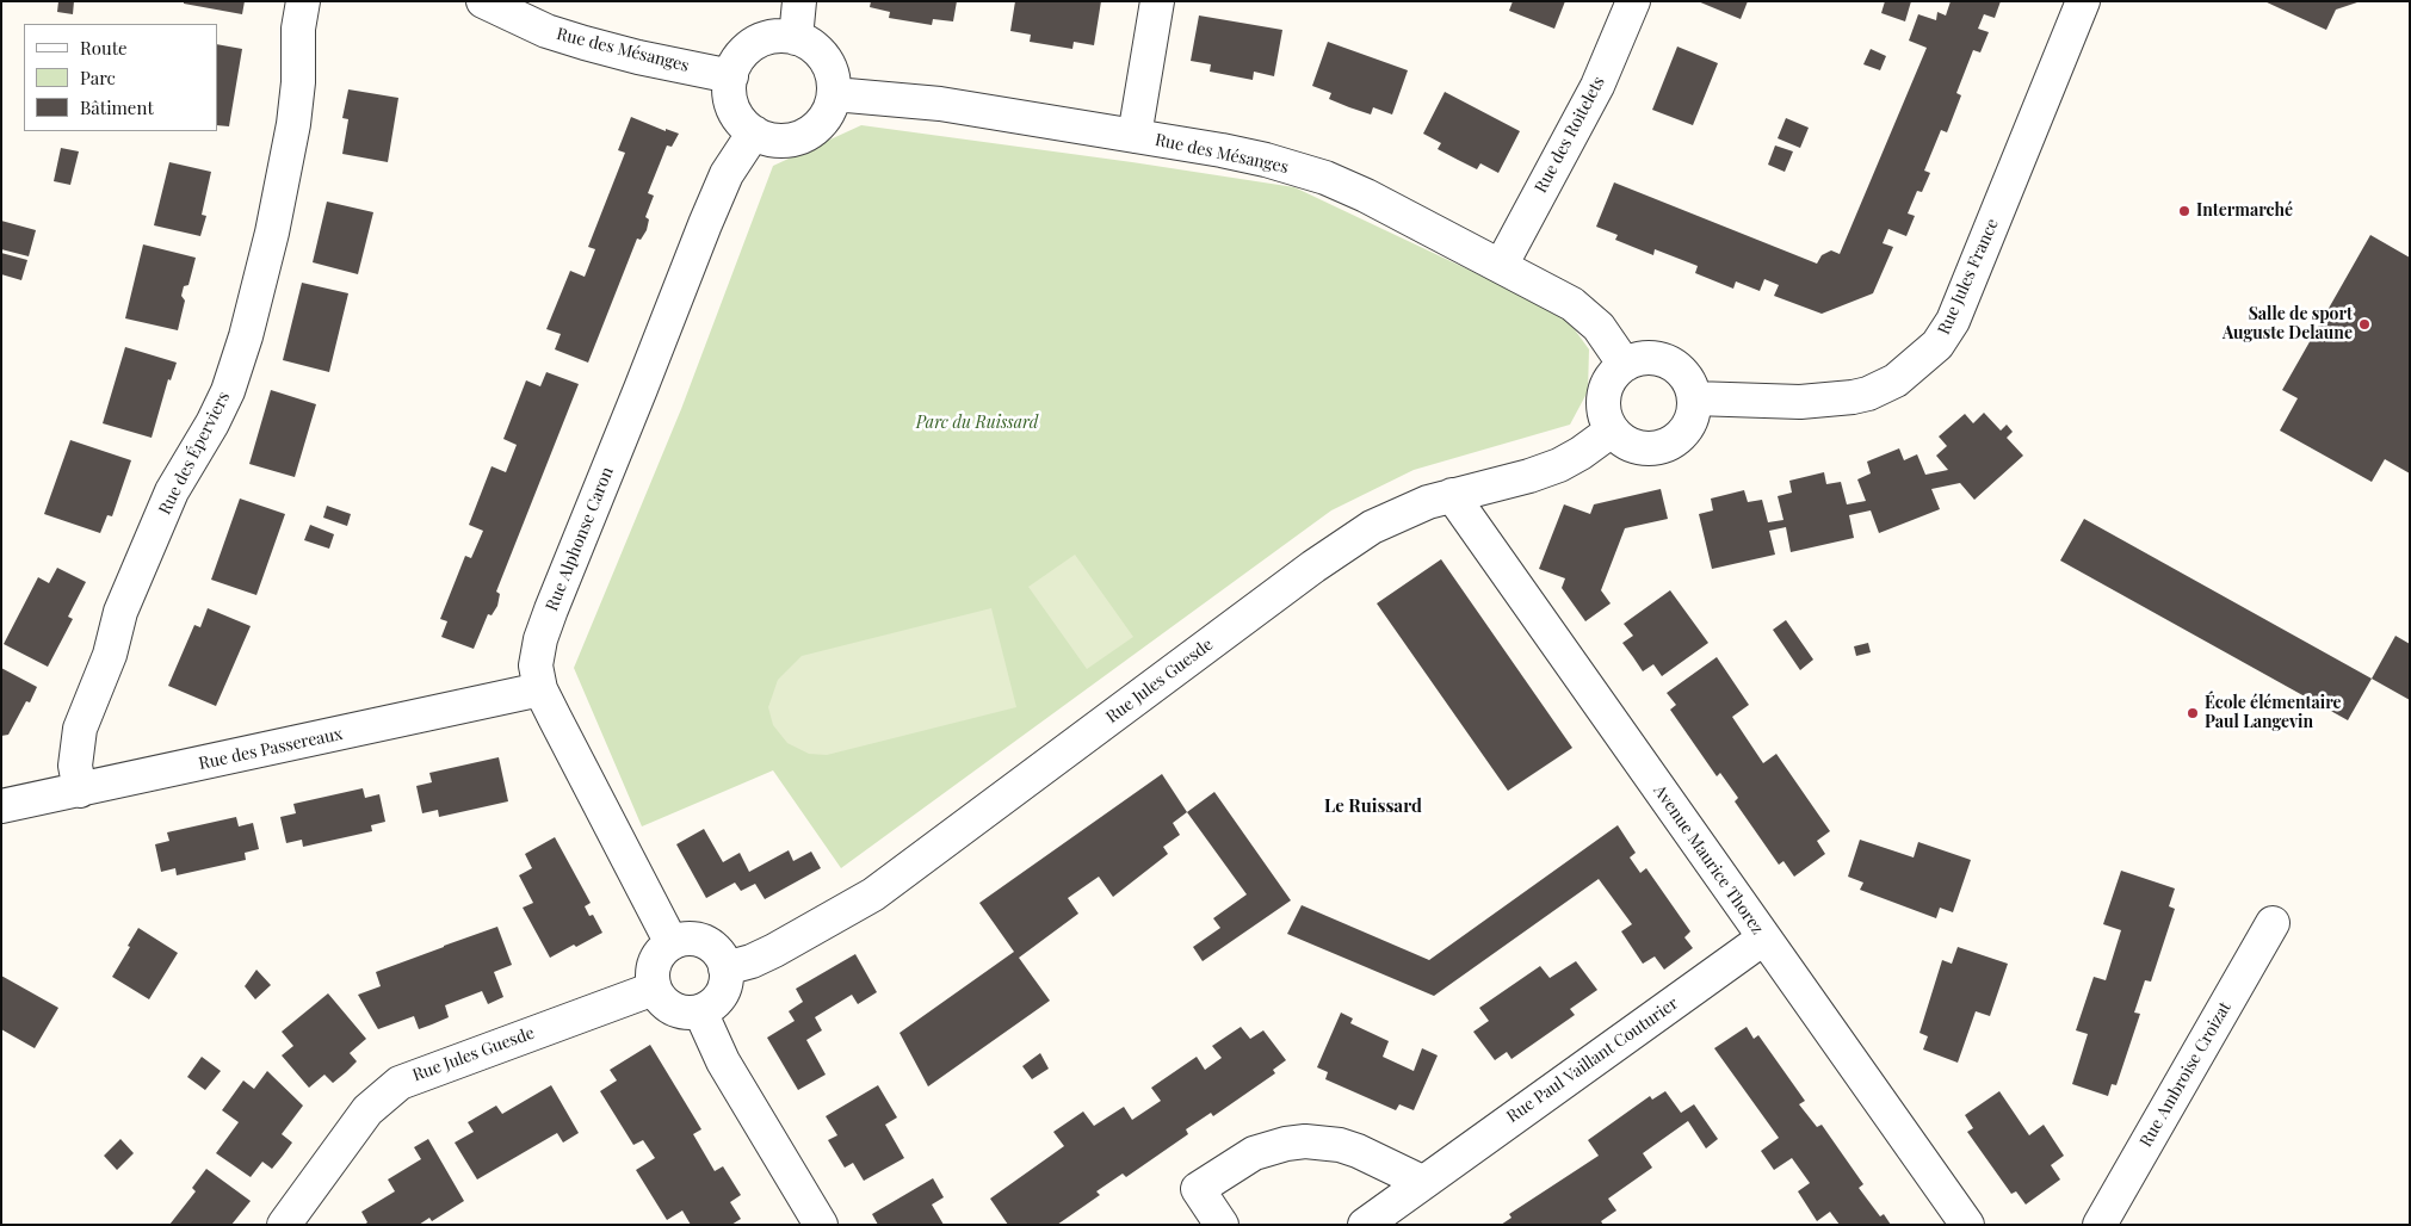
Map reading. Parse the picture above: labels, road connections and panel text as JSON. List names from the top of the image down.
{
  "streets": {
    "street": [
      "Rue des Mésanges",
      "Rue des Roitelets",
      "Rue Jules France",
      "Rue des Éperviers",
      "Rue Alphonse Caron",
      "Rue Jules Guesde",
      "Rue des Passereaux",
      "Avenue Maurice Thorez",
      "Rue Paul Vaillant Couturier",
      "Rue Ambroise Croizat"
    ]
  },
  "crossings": [
    ["Rue des Mésanges", "Rue des Roitelets"],
    ["Rue des Mésanges", "Rue Jules France"],
    ["Rue des Mésanges", "Rue Alphonse Caron"],
    ["Rue des Mésanges", "Rue Jules Guesde"],
    ["Rue Jules France", "Rue Jules Guesde"],
    ["Rue des Éperviers", "Rue des Passereaux"],
    ["Rue Alphonse Caron", "Rue Jules Guesde"],
    ["Rue Alphonse Caron", "Rue des Passereaux"],
    ["Rue Jules Guesde", "Avenue Maurice Thorez"],
    ["Avenue Maurice Thorez", "Rue Paul Vaillant Couturier"]
  ],
  "districts": ["Le Ruissard"],
  "parks": ["Parc du Ruissard"],
  "places": ["Intermarché", "Salle de sport Auguste Delaune", "École élémentaire Paul Langevin"],
  "legend": ["Route", "Parc", "Bâtiment"]
}
